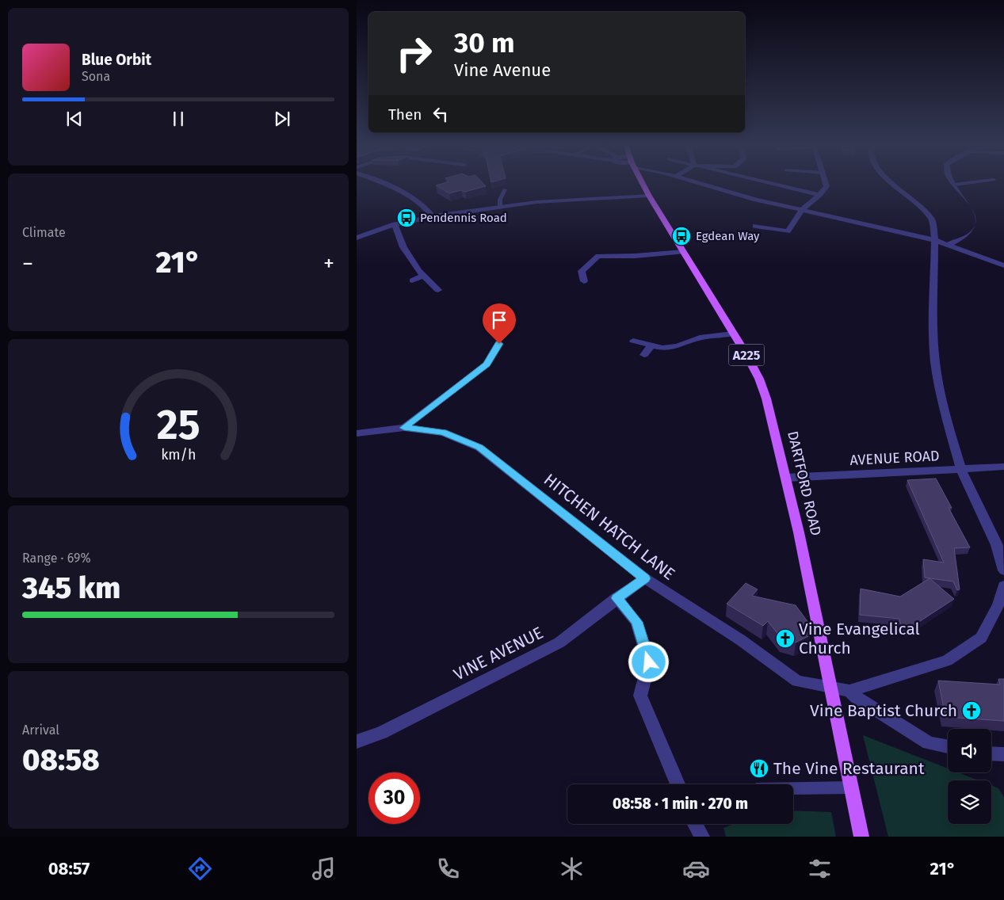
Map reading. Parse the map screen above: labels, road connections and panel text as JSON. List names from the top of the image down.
{
  "streets": {
    "main road": ["A225", "DARTFORD ROAD"],
    "street": ["AVENUE ROAD", "HITCHEN HATCH LANE", "VINE AVENUE"]
  },
  "crossings": [
    ["AVENUE ROAD", "DARTFORD ROAD"],
    ["DARTFORD ROAD", "HITCHEN HATCH LANE"],
    ["HITCHEN HATCH LANE", "VINE AVENUE"]
  ],
  "places": {
    "bus stop": ["Pendennis Road", "Egdean Way"],
    "church": ["Vine Evangelical Church", "Vine Baptist Church"],
    "restaurant": ["The Vine Restaurant"]
  },
  "page": {
    "turn": ["30 m", "Vine Avenue"],
    "song": ["Blue Orbit", "Sona"],
    "then": "Then",
    "tile": [
      "Climate",
      ["Range · 69%", "345 km"],
      ["Arrival", "08:58"]
    ],
    "heat": ["−", "21°", "+"],
    "limit": "30",
    "trip": "08:58 · 1 min · 270 m",
    "tabs": ["08:57", "21°"],
    "gauge": ["25", "km/h"]
  }
}
